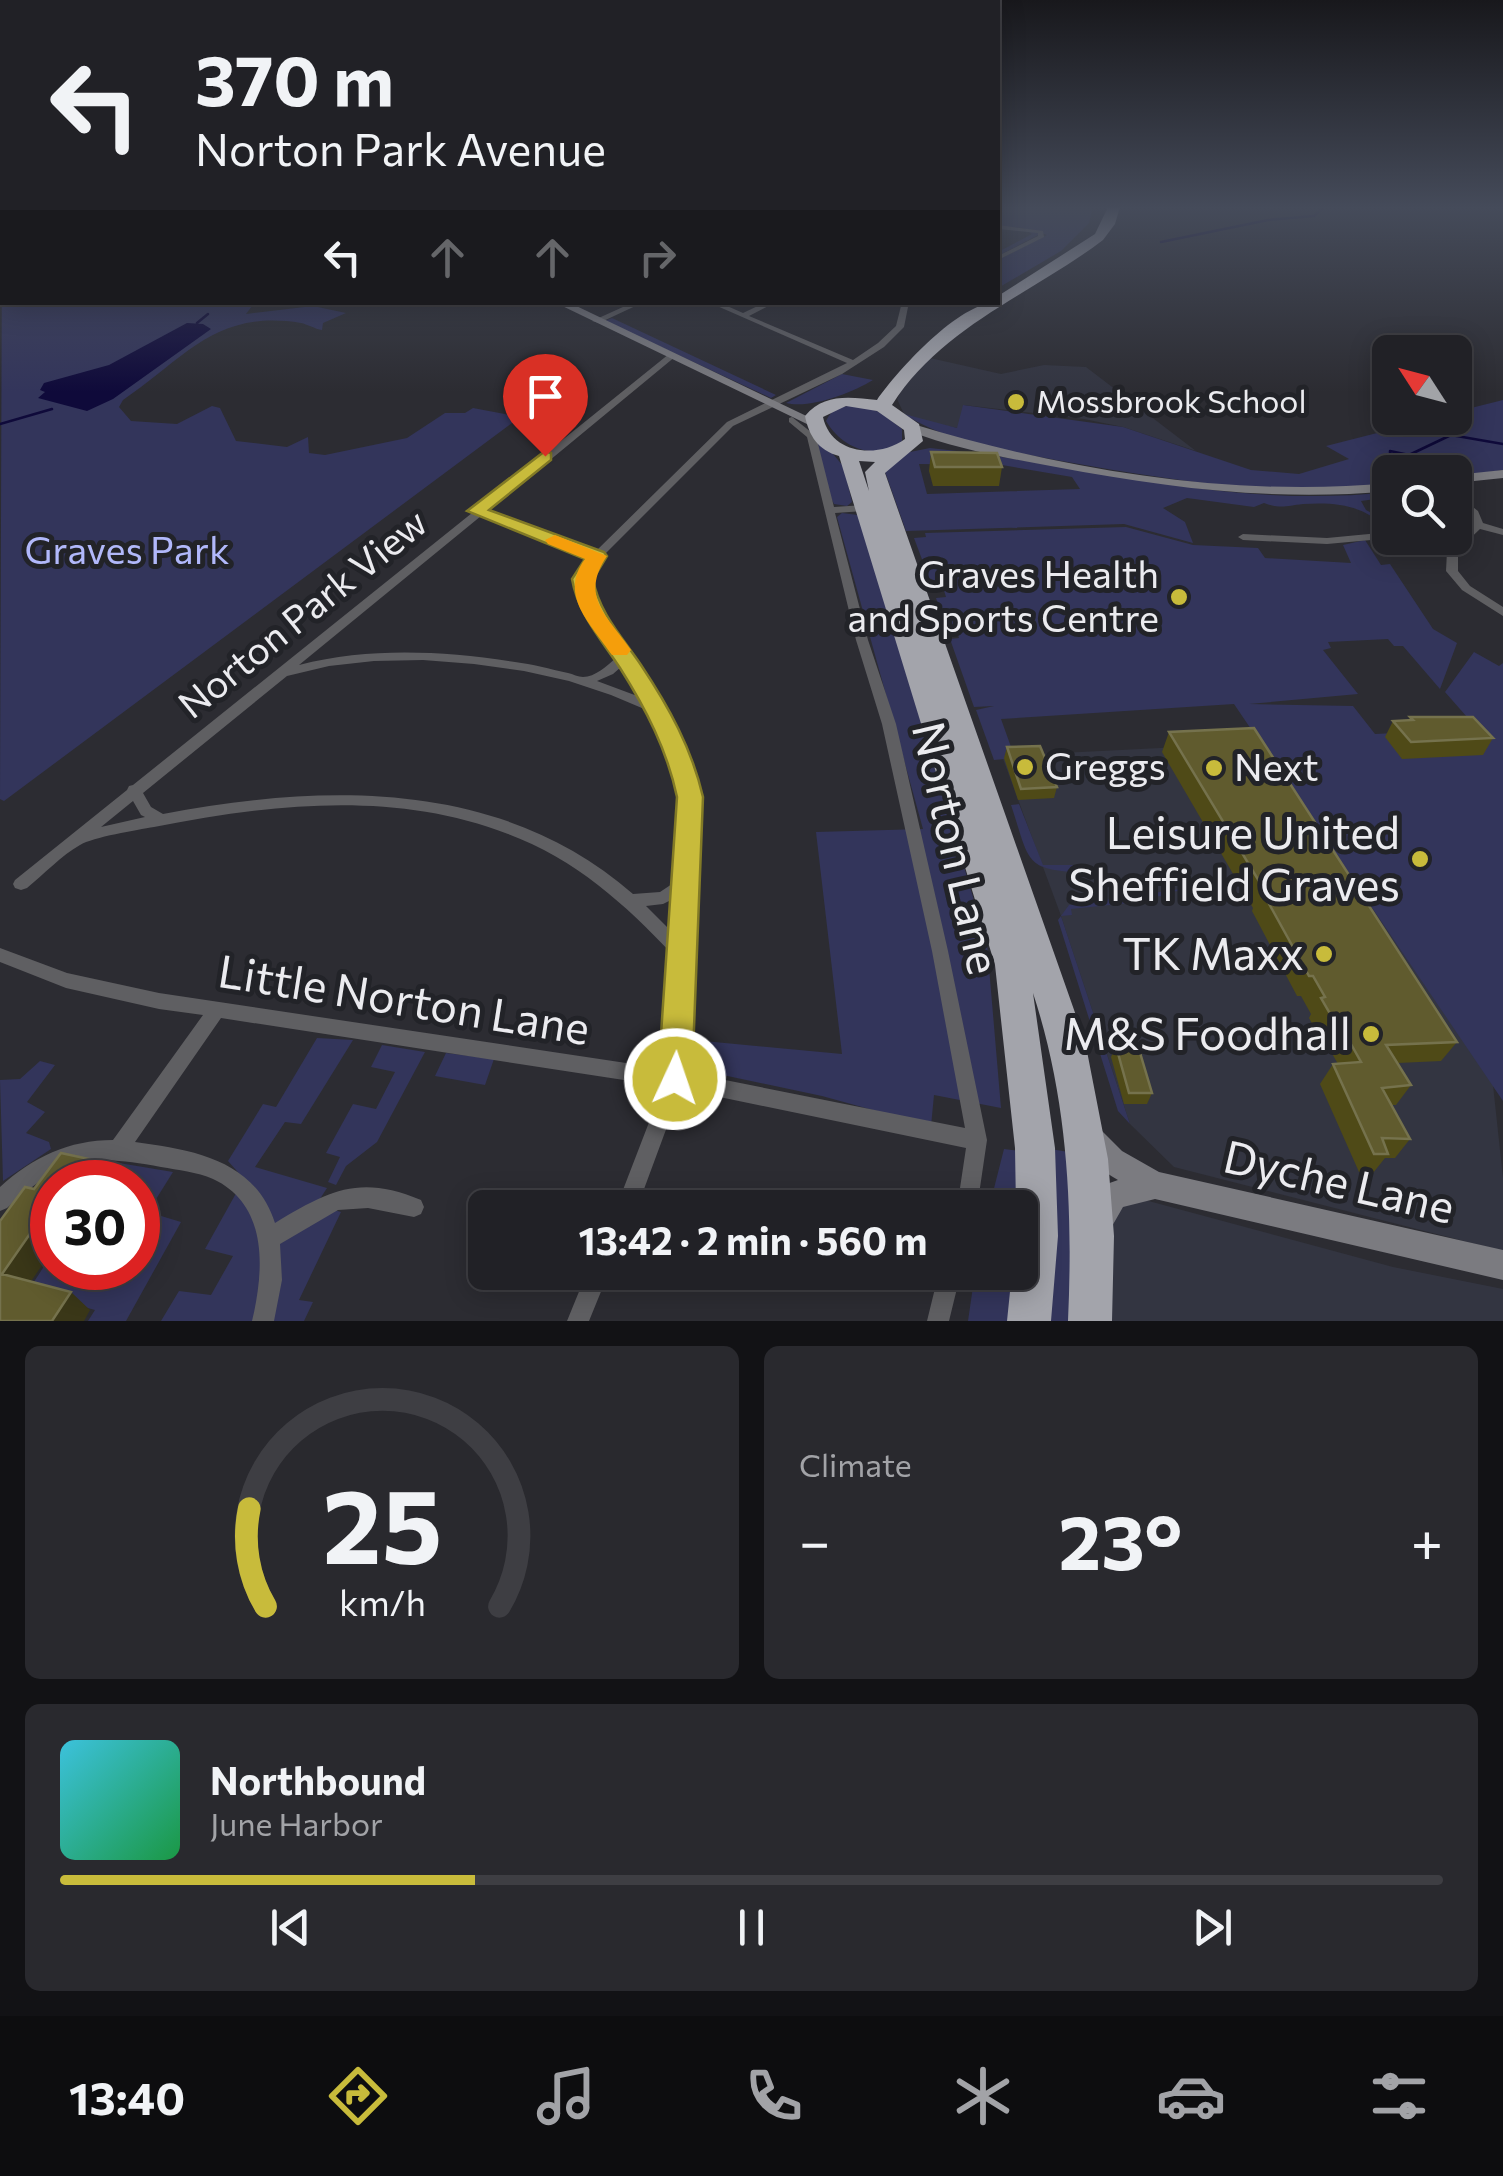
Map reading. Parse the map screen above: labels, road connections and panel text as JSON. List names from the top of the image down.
{
  "streets": {
    "street": [
      "Norton Park View",
      "Norton Lane",
      "Little Norton Lane",
      "Dyche Lane"
    ]
  },
  "crossings": [
    ["Norton Lane", "Little Norton Lane"]
  ],
  "parks": ["Graves Park"],
  "places": [
    "Mossbrook School",
    "Graves Health and Sports Centre",
    "Greggs",
    "Next",
    "Leisure United Sheffield Graves",
    "TK Maxx",
    "M&S Foodhall"
  ],
  "north": "top left",
  "page": {
    "turn": ["370 m", "Norton Park Avenue"],
    "limit": "30",
    "trip": "13:42 · 2 min · 560 m",
    "tile": "Climate",
    "heat": ["−", "23°", "+"],
    "song": ["Northbound", "June Harbor"],
    "tabs": "13:40",
    "gauge": ["25", "km/h"]
  }
}
